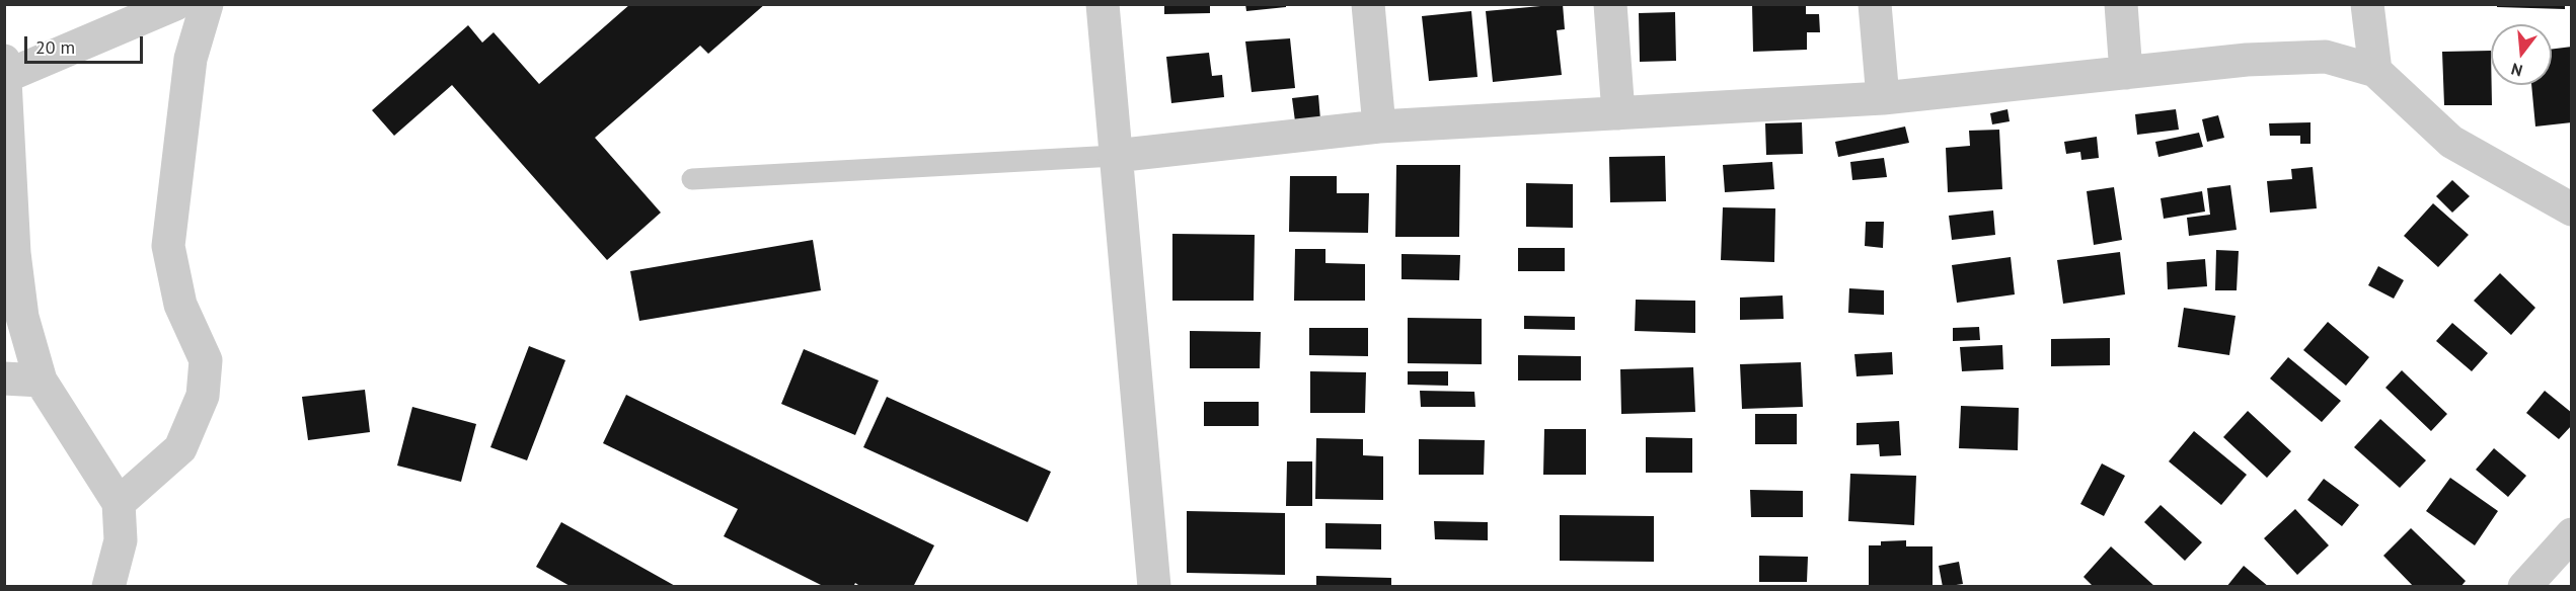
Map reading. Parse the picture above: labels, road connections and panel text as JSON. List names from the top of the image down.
{
  "scale_bar": "20 m",
  "north": "bottom"
}
